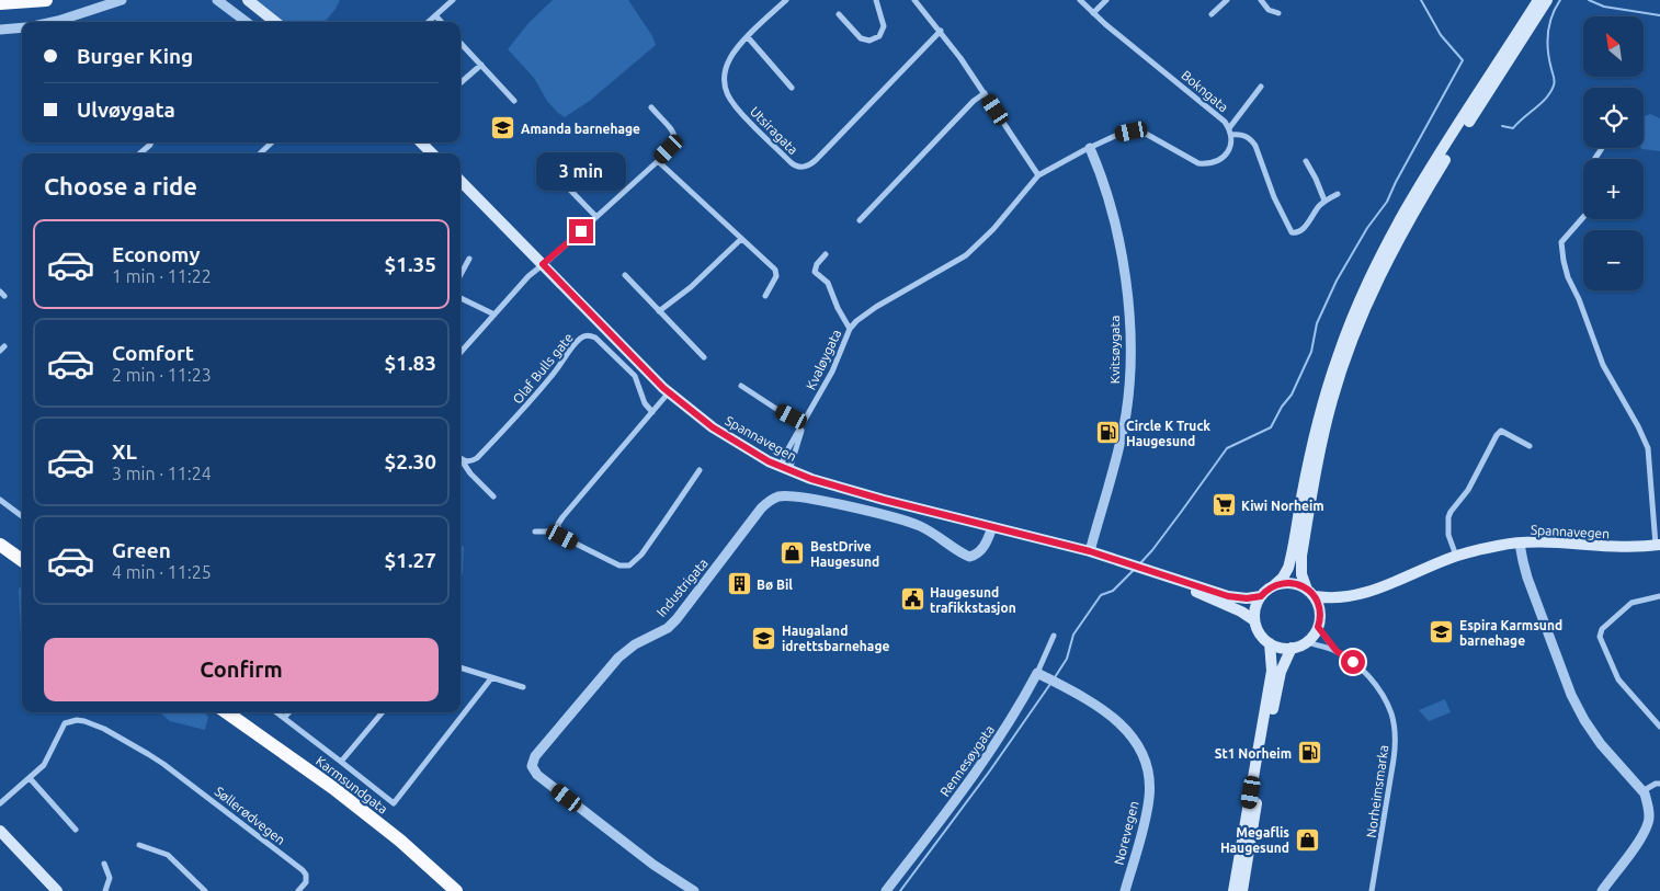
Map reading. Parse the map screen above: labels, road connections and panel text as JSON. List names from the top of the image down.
{
  "streets": {
    "highway": ["Karmsundgata"],
    "main road": ["Spannavegen"],
    "street": [
      "Bokngata",
      "Utsiragata",
      "Kvitsøygata",
      "Kvaløygata",
      "Olaf Bulls gate",
      "Industrigata",
      "Rennesøygata",
      "Norheimsmarka",
      "Søllerødvegen",
      "Norevegen"
    ]
  },
  "crossings": [
    ["Kvitsøygata", "Spannavegen"],
    ["Kvaløygata", "Spannavegen"],
    ["Spannavegen", "Industrigata"],
    ["Spannavegen", "Norheimsmarka"],
    ["Rennesøygata", "Norevegen"]
  ],
  "places": {
    "school or university": ["Amanda barnehage", "Espira Karmsund barnehage", "Haugaland idrettsbarnehage"],
    "fuel station": ["Circle K Truck Haugesund", "St1 Norheim"],
    "supermarket": ["Kiwi Norheim"],
    "shop": ["BestDrive Haugesund", "Megaflis Haugesund"],
    "building": ["Bø Bil"],
    "public building": ["Haugesund trafikkstasjon"]
  },
  "north": "top left",
  "page": {
    "map_buttons": ["+", "−"],
    "banner": ["Burger King", "Ulvøygata"],
    "bubble": "3 min",
    "heading": "Choose a ride",
    "list": [
      {
        "name": "Economy",
        "note": "1 min · 11:22",
        "value": "$1.35"
      },
      {
        "name": "Comfort",
        "note": "2 min · 11:23",
        "value": "$1.83"
      },
      {
        "name": "XL",
        "note": "3 min · 11:24",
        "value": "$2.30"
      },
      {
        "name": "Green",
        "note": "4 min · 11:25",
        "value": "$1.27"
      }
    ],
    "buttons": "Confirm"
  }
}
